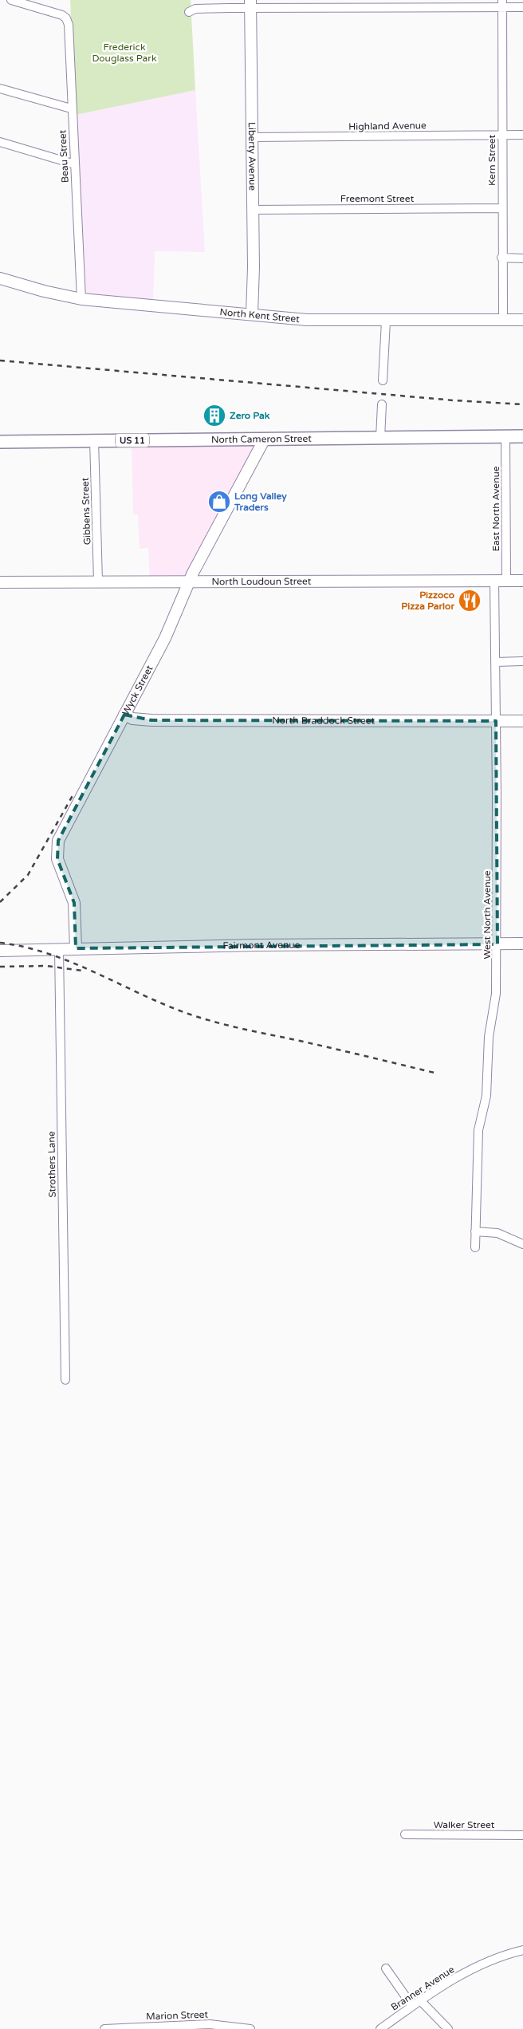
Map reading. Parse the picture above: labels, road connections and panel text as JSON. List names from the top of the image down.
{
  "streets": {
    "main road": ["North Cameron Street", "US 11"],
    "street": [
      "Highland Avenue",
      "Beau Street",
      "Liberty Avenue",
      "Kern Street",
      "Freemont Street",
      "North Kent Street",
      "East North Avenue",
      "Gibbens Street",
      "North Loudoun Street",
      "Wyck Street",
      "North Braddock Street",
      "West North Avenue",
      "Fairmont Avenue",
      "Strothers Lane",
      "Walker Street",
      "Branner Avenue",
      "Marion Street"
    ]
  },
  "crossings": [
    ["Highland Avenue", "Liberty Avenue"],
    ["Highland Avenue", "Kern Street"],
    ["Beau Street", "North Kent Street"],
    ["Liberty Avenue", "Freemont Street"],
    ["Liberty Avenue", "North Kent Street"],
    ["Kern Street", "Freemont Street"],
    ["Kern Street", "North Kent Street"],
    ["North Cameron Street", "East North Avenue"],
    ["North Cameron Street", "Gibbens Street"],
    ["North Cameron Street", "Wyck Street"],
    ["East North Avenue", "North Loudoun Street"],
    ["Gibbens Street", "North Loudoun Street"],
    ["North Loudoun Street", "Wyck Street"],
    ["North Loudoun Street", "West North Avenue"],
    ["Wyck Street", "North Braddock Street"],
    ["Wyck Street", "Fairmont Avenue"],
    ["North Braddock Street", "West North Avenue"],
    ["West North Avenue", "Fairmont Avenue"],
    ["Fairmont Avenue", "Strothers Lane"]
  ],
  "parks": ["Frederick Douglass Park"],
  "places": {
    "building": ["Zero Pak"],
    "shop": ["Long Valley Traders"],
    "restaurant": ["Pizzoco Pizza Parlor"]
  }
}
